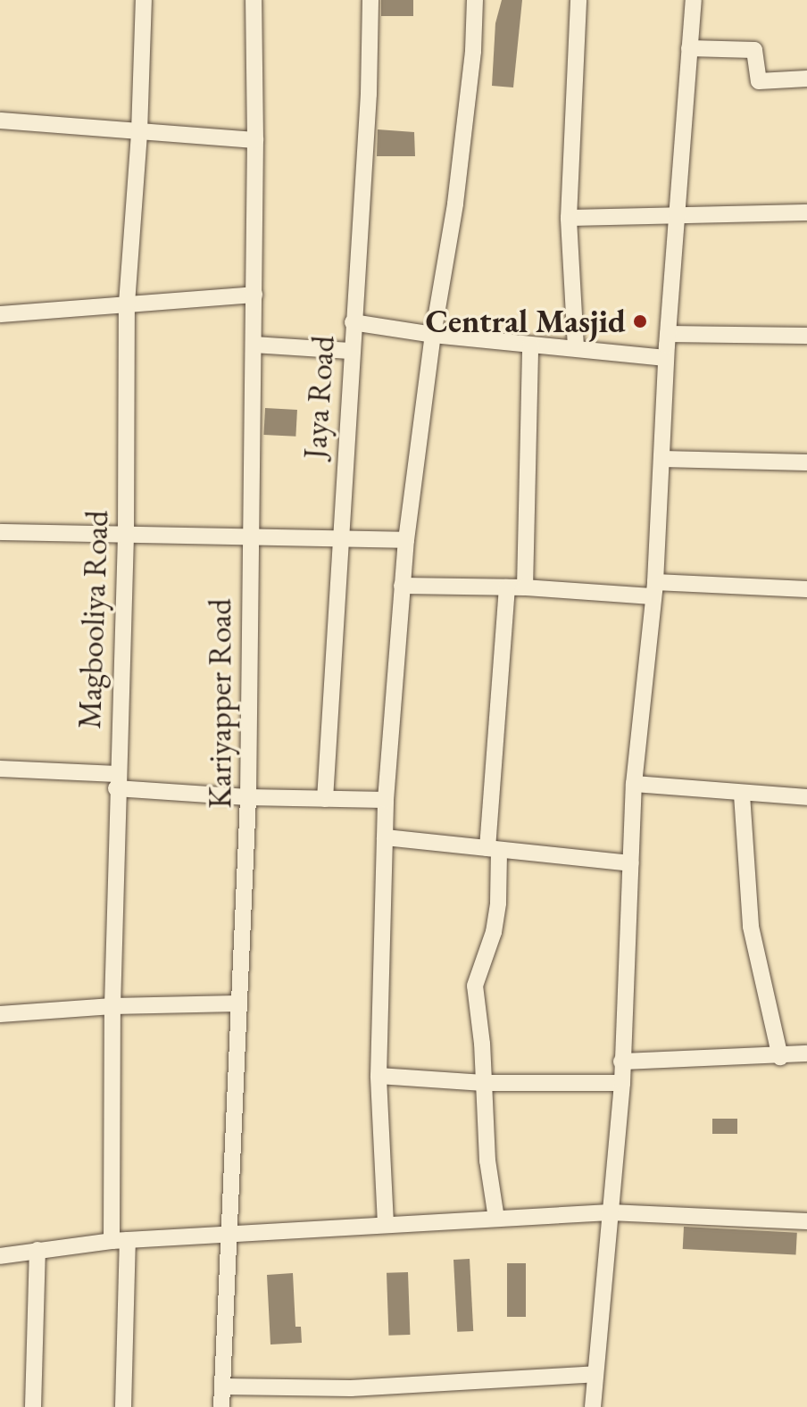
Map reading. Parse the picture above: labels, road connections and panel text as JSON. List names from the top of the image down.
{
  "streets": {
    "street": ["Jaya Road", "Magbooliya Road", "Kariyapper Road"]
  },
  "places": ["Central Masjid"]
}
